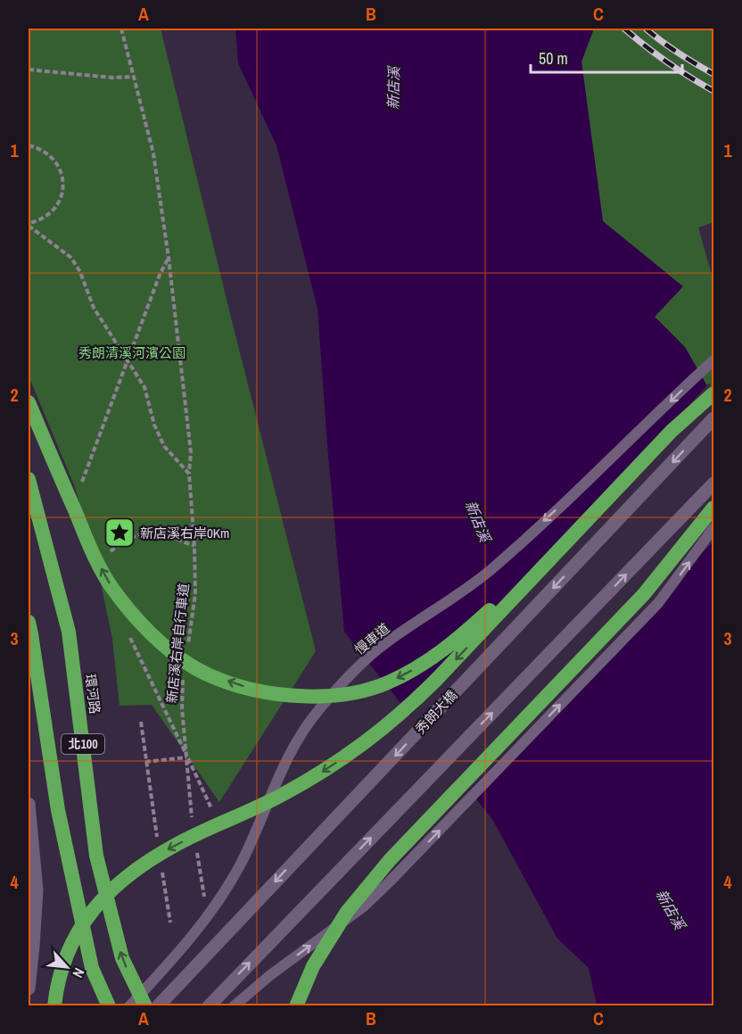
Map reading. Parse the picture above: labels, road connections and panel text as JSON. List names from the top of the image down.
{
  "streets": {
    "highway": ["環河路", "北100"],
    "main road": ["秀朗大橋"],
    "lane": ["慢車道"],
    "path": ["新店溪右岸自行車道"]
  },
  "one_way": ["慢車道"],
  "water": ["新店溪"],
  "parks": ["秀朗清溪河濱公園"],
  "places": {
    "place": ["新店溪右岸0Km"]
  },
  "scale_bar": "50 m",
  "north": "bottom right",
  "grid": {
    "columns": ["A", "B", "C"],
    "rows": [
      "1",
      "2",
      "3",
      "4"
    ]
  }
}
